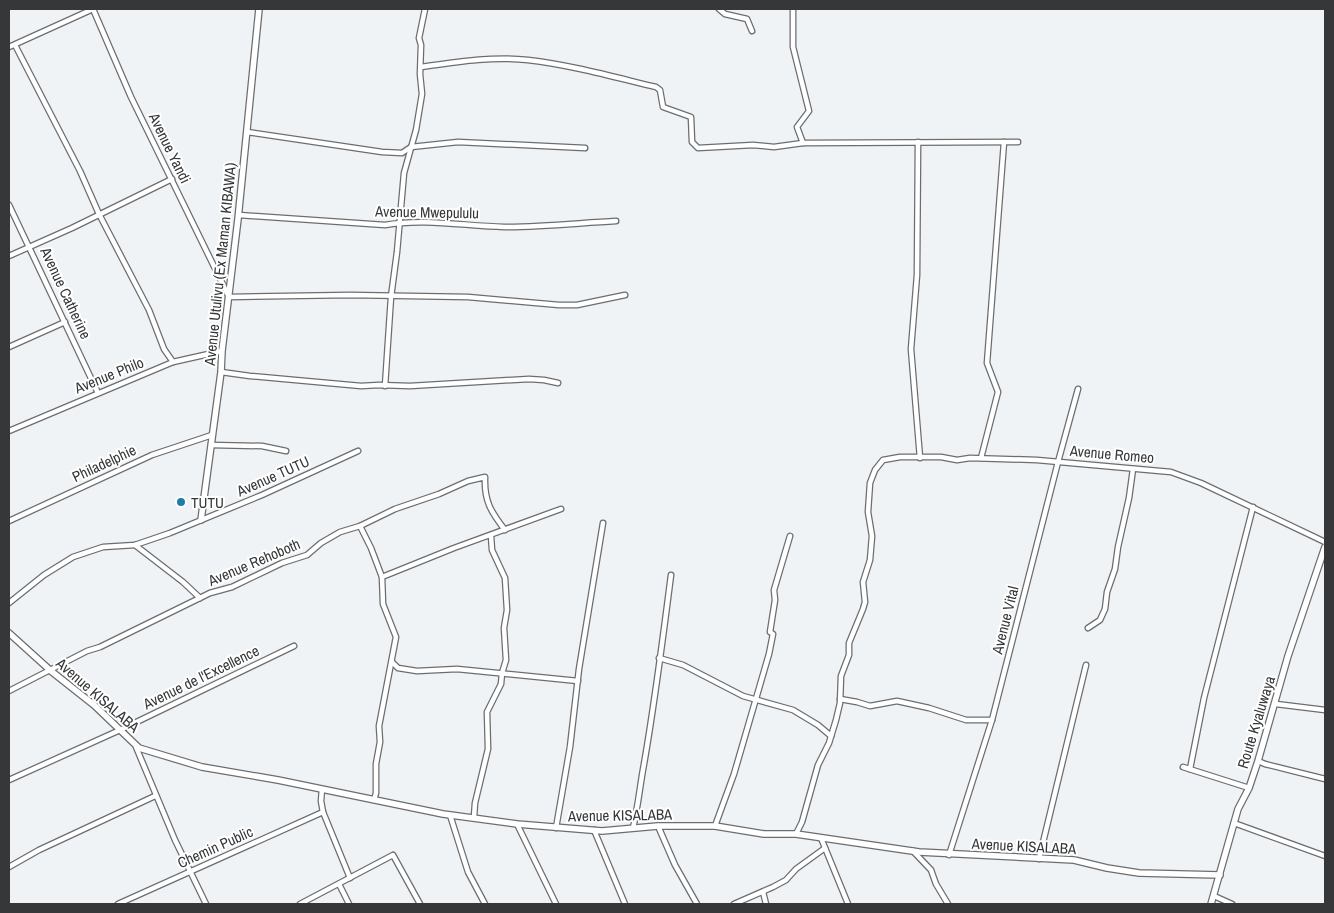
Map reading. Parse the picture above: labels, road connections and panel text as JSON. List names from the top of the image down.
{
  "streets": {
    "street": [
      "Avenue Yandi",
      "Avenue Mwepululu",
      "Avenue Utulivu (Ex Maman KIBAWA)",
      "Avenue Catherine",
      "Avenue Philo",
      "Avenue Romeo",
      "Philadelphie",
      "Avenue TUTU",
      "Avenue Rehoboth",
      "Avenue Vital",
      "Avenue de l'Excellence",
      "Avenue KISALABA",
      "Route Kyaluwaya",
      "Chemin Public"
    ]
  },
  "crossings": [
    ["Avenue Yandi", "Avenue Utulivu (Ex Maman KIBAWA)"],
    ["Avenue Mwepululu", "Avenue Utulivu (Ex Maman KIBAWA)"],
    ["Avenue Utulivu (Ex Maman KIBAWA)", "Avenue Philo"],
    ["Avenue Utulivu (Ex Maman KIBAWA)", "Philadelphie"],
    ["Avenue Utulivu (Ex Maman KIBAWA)", "Avenue TUTU"],
    ["Avenue Catherine", "Avenue Philo"],
    ["Avenue Romeo", "Avenue Vital"],
    ["Avenue Rehoboth", "Avenue KISALABA"],
    ["Avenue Vital", "Avenue KISALABA"],
    ["Avenue de l'Excellence", "Avenue KISALABA"],
    ["Avenue KISALABA", "Route Kyaluwaya"]
  ],
  "places": ["TUTU"]
}
